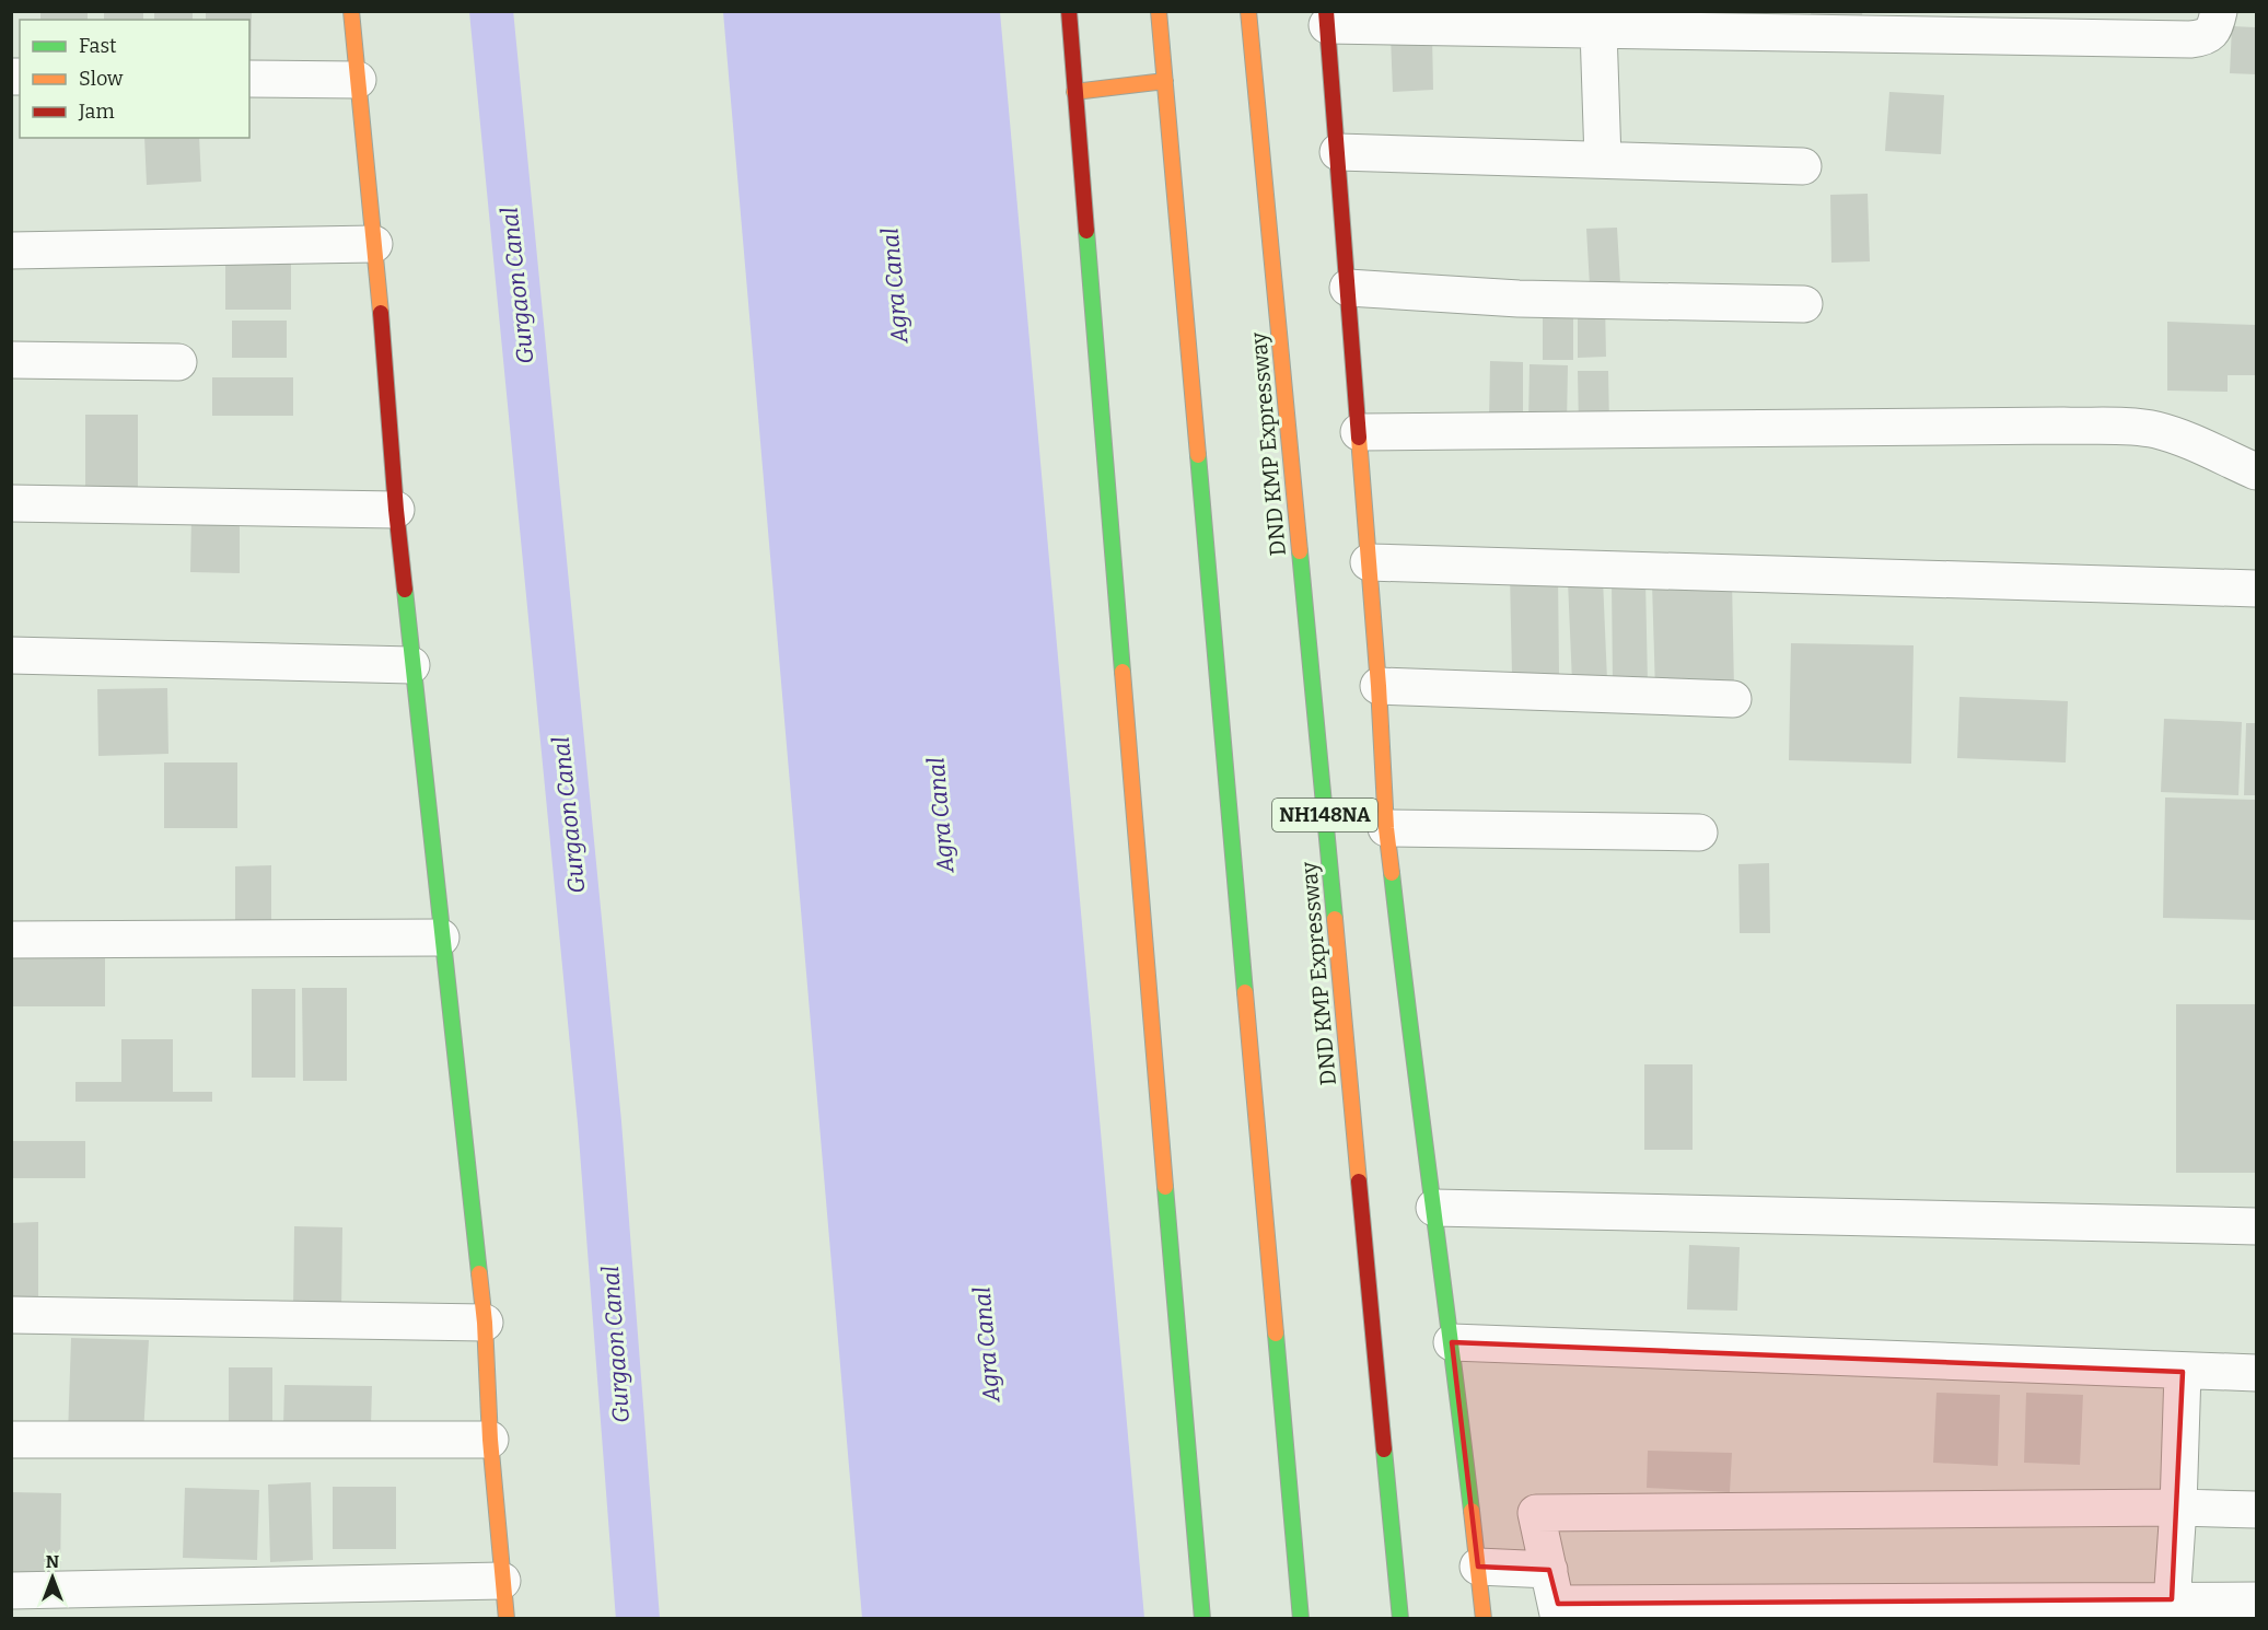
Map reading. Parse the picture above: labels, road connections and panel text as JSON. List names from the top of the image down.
{
  "streets": {
    "main road": ["DND KMP Expressway", "NH148NA"]
  },
  "water": ["Gurgaon Canal", "Agra Canal"],
  "legend": ["Fast", "Slow", "Jam"],
  "north": "top"
}
